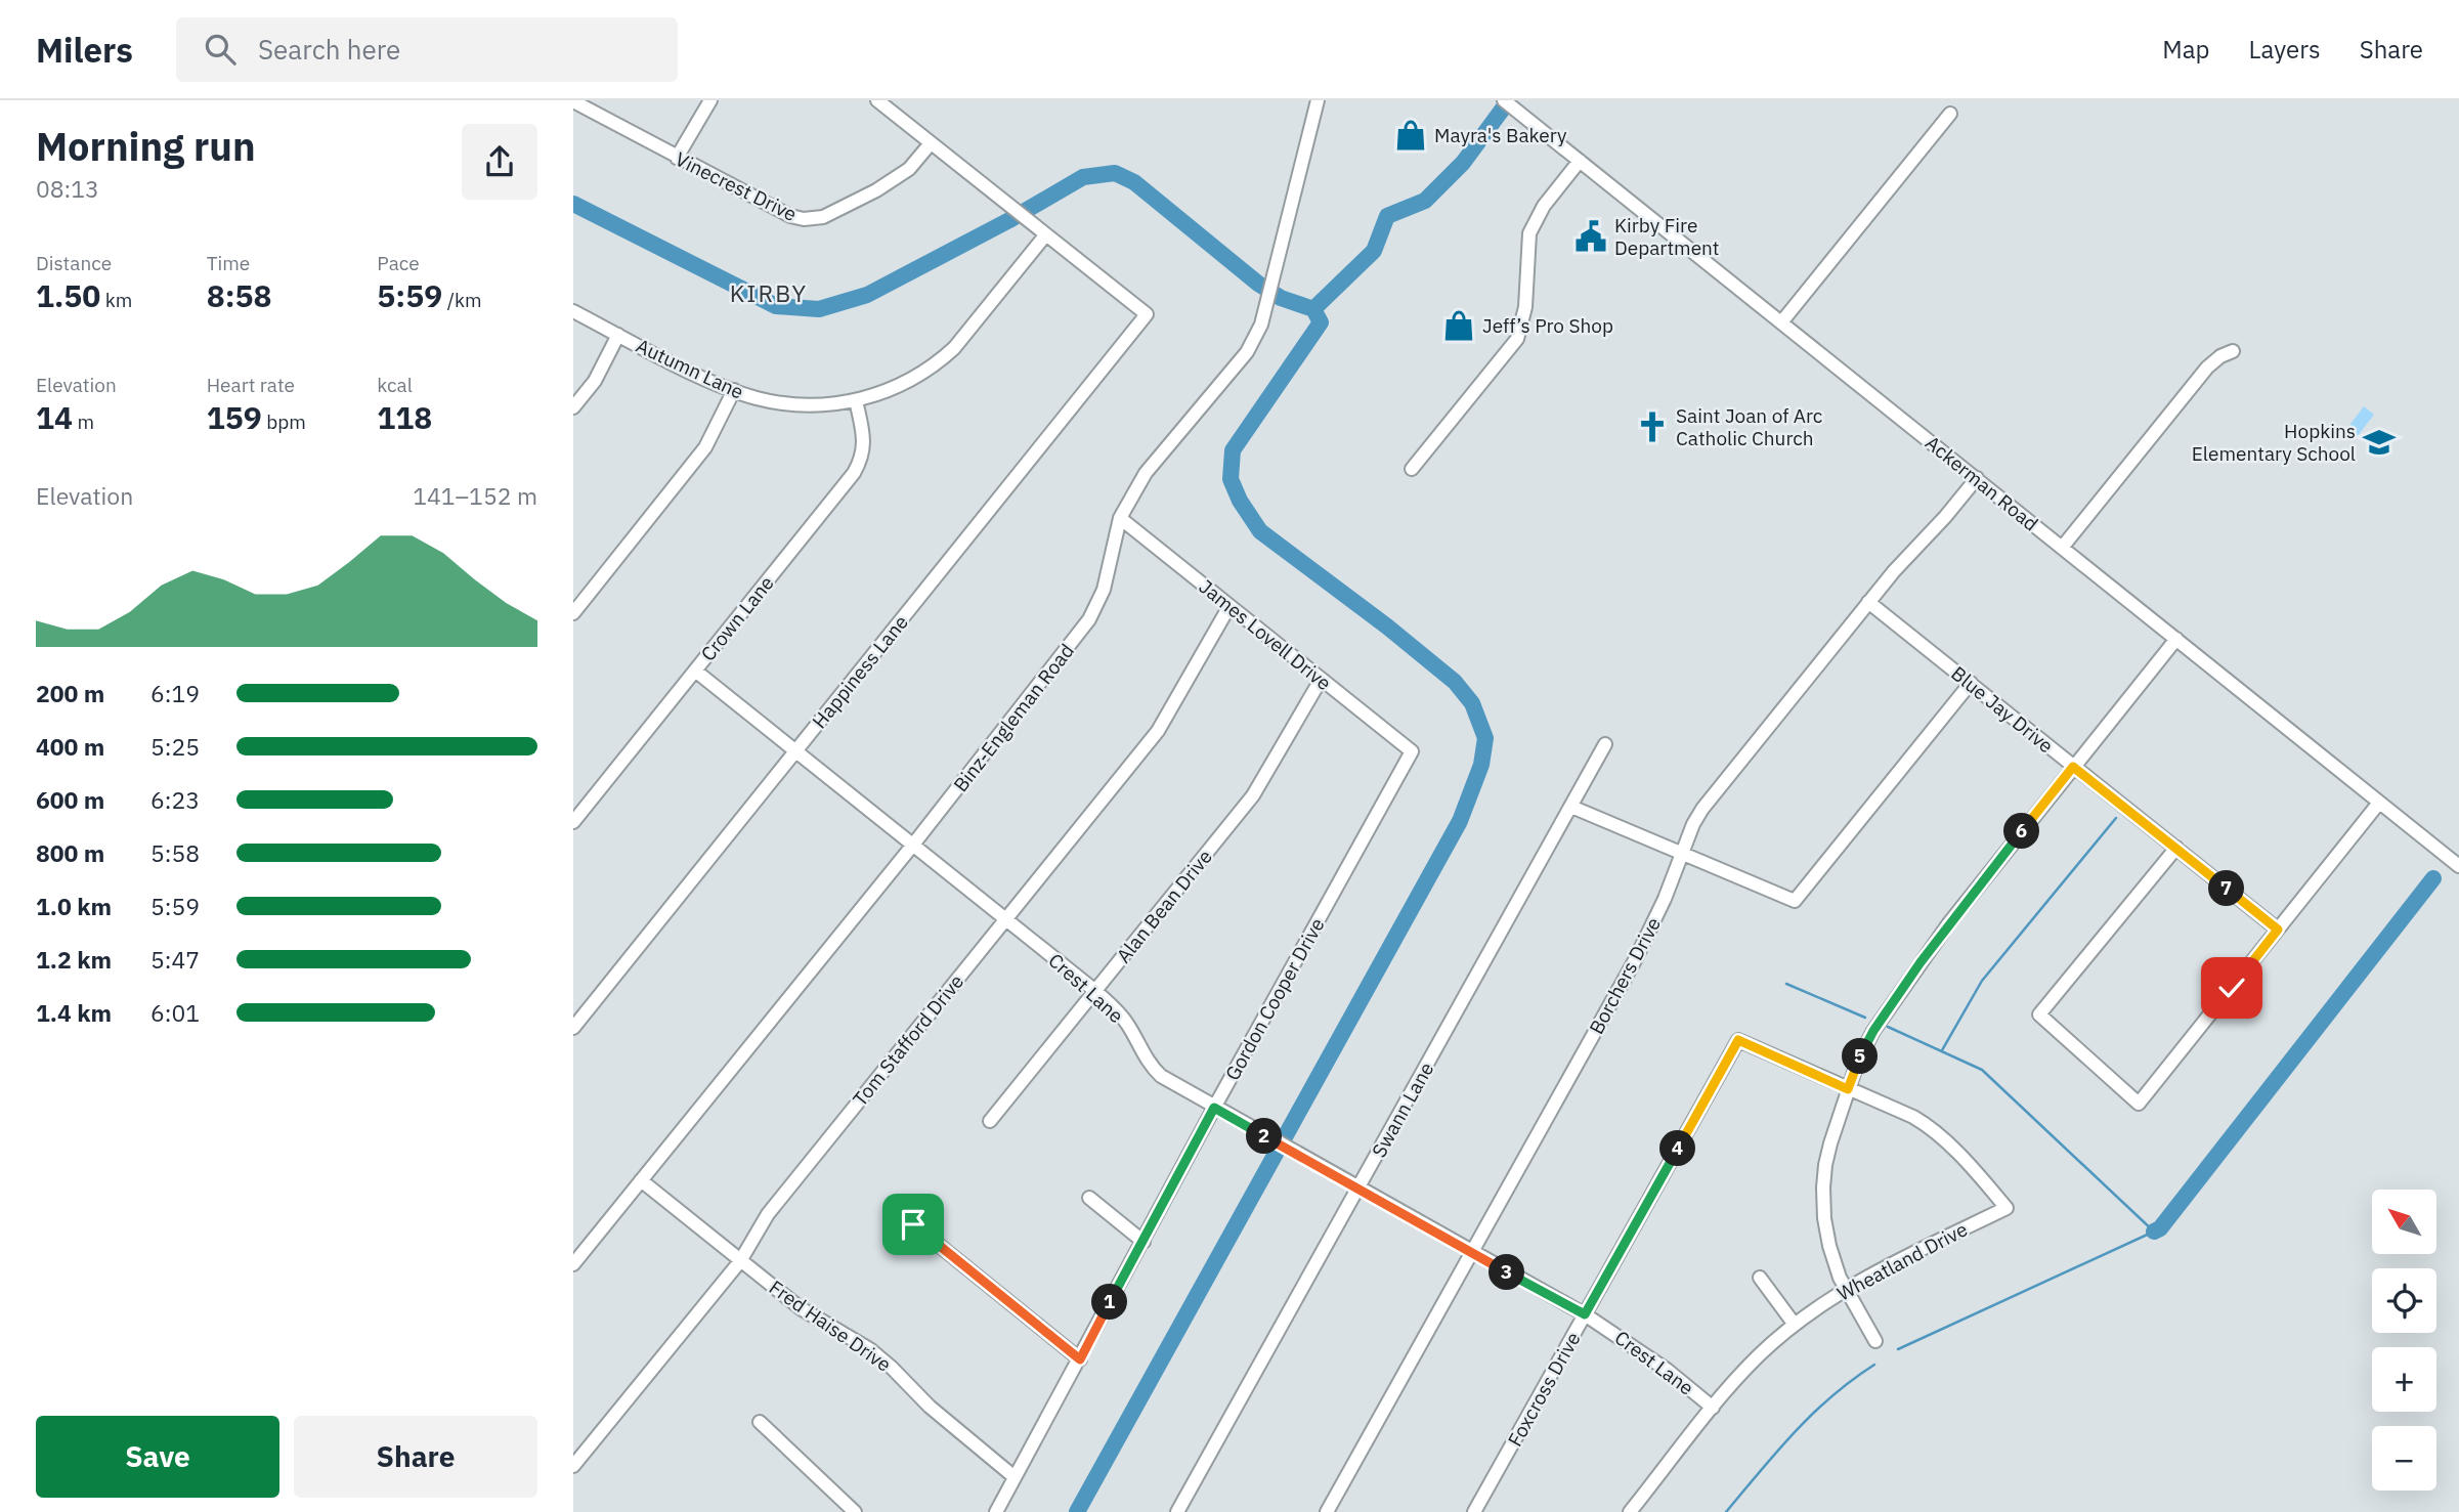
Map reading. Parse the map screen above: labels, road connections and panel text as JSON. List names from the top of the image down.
{
  "streets": {
    "street": [
      "Vinecrest Drive",
      "Autumn Lane",
      "Ackerman Road",
      "Crown Lane",
      "James Lovell Drive",
      "Happiness Lane",
      "Blue Jay Drive",
      "Binz-Engleman Road",
      "Alan Bean Drive",
      "Borchers Drive",
      "Crest Lane",
      "Gordon Cooper Drive",
      "Tom Stafford Drive",
      "Swann Lane",
      "Wheatland Drive",
      "Fred Haise Drive",
      "Foxcross Drive"
    ]
  },
  "crossings": [
    ["Autumn Lane", "Crown Lane"],
    ["Autumn Lane", "Happiness Lane"],
    ["Ackerman Road", "Borchers Drive"],
    ["Crown Lane", "Crest Lane"],
    ["James Lovell Drive", "Binz-Engleman Road"],
    ["James Lovell Drive", "Alan Bean Drive"],
    ["James Lovell Drive", "Gordon Cooper Drive"],
    ["James Lovell Drive", "Tom Stafford Drive"],
    ["Happiness Lane", "Crest Lane"],
    ["Blue Jay Drive", "Borchers Drive"],
    ["Binz-Engleman Road", "Crest Lane"],
    ["Binz-Engleman Road", "Fred Haise Drive"],
    ["Alan Bean Drive", "Crest Lane"],
    ["Borchers Drive", "Crest Lane"],
    ["Crest Lane", "Gordon Cooper Drive"],
    ["Crest Lane", "Tom Stafford Drive"],
    ["Crest Lane", "Swann Lane"],
    ["Crest Lane", "Wheatland Drive"],
    ["Crest Lane", "Foxcross Drive"],
    ["Gordon Cooper Drive", "Fred Haise Drive"],
    ["Tom Stafford Drive", "Fred Haise Drive"],
    ["Wheatland Drive", "Foxcross Drive"]
  ],
  "districts": ["KIRBY"],
  "places": {
    "shop": ["Mayra's Bakery", "Jeff’s Pro Shop"],
    "public building": ["Kirby Fire Department"],
    "church": ["Saint Joan of Arc Catholic Church"],
    "school or university": ["Hopkins Elementary School"]
  },
  "north": "top left",
  "page": {
    "header": "Milers",
    "search": "Search here",
    "nav": ["Map", "Layers", "Share"],
    "heading": ["Morning run", "08:13"],
    "stats": [
      ["Distance", "1.50 km"],
      ["Time", "8:58"],
      ["Pace", "5:59 /km"],
      ["Elevation", "14 m"],
      ["Heart rate", "159 bpm"],
      ["kcal", "118"]
    ],
    "chart": ["Elevation", "141–152 m"],
    "list": [
      {
        "name": "200 m",
        "note": "6:19"
      },
      {
        "name": "400 m",
        "note": "5:25"
      },
      {
        "name": "600 m",
        "note": "6:23"
      },
      {
        "name": "800 m",
        "note": "5:58"
      },
      {
        "name": "1.0 km",
        "note": "5:59"
      },
      {
        "name": "1.2 km",
        "note": "5:47"
      },
      {
        "name": "1.4 km",
        "note": "6:01"
      }
    ],
    "pins": [
      "6",
      "7",
      "5",
      "2",
      "4",
      "3",
      "1"
    ],
    "map_buttons": ["+", "−"],
    "buttons": ["Save", "Share"]
  }
}
